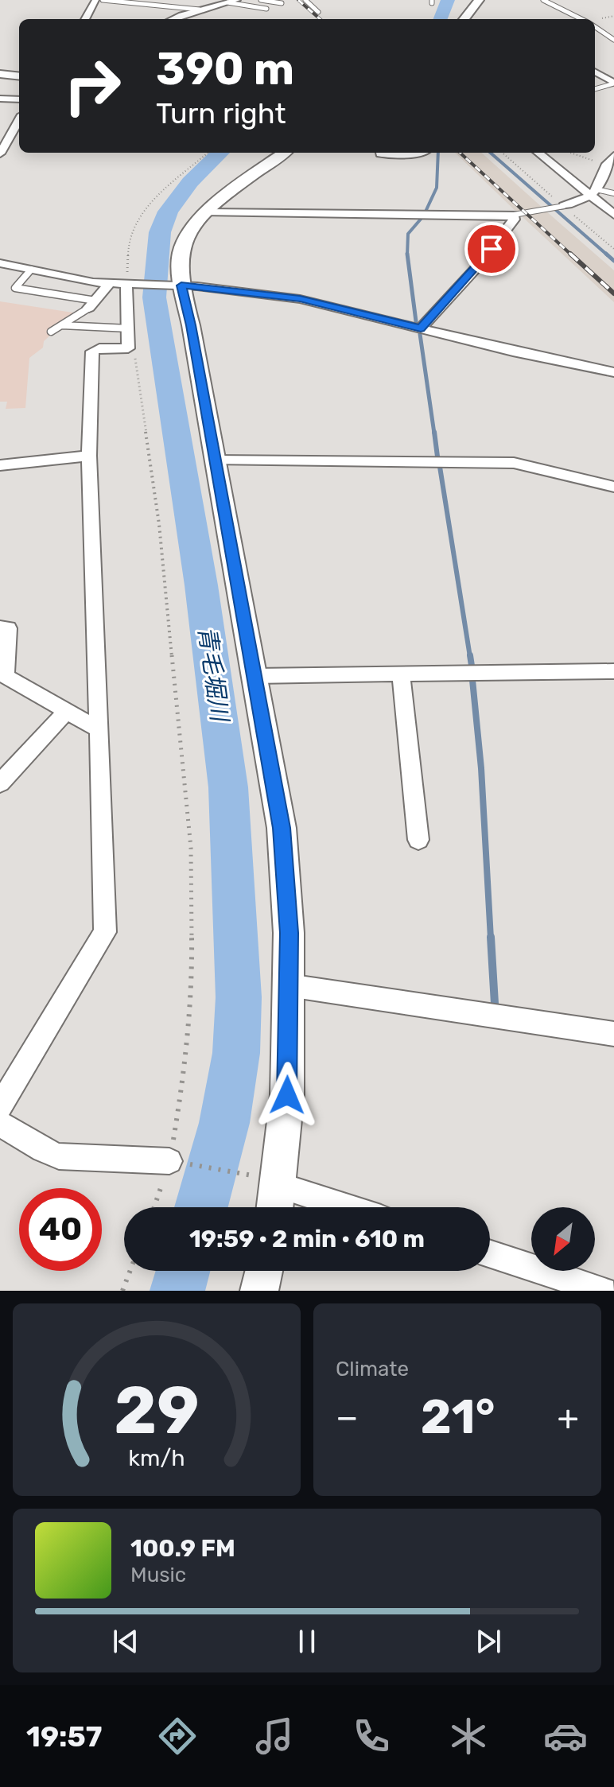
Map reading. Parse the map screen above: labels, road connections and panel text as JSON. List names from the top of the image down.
{
  "water": ["青毛堀川"],
  "north": "bottom left",
  "page": {
    "turn": ["390 m", "Turn right"],
    "limit": "40",
    "trip": "19:59 · 2 min · 610 m",
    "tile": "Climate",
    "heat": ["−", "21°", "+"],
    "song": ["100.9 FM", "Music"],
    "tabs": "19:57",
    "gauge": ["29", "km/h"]
  }
}
